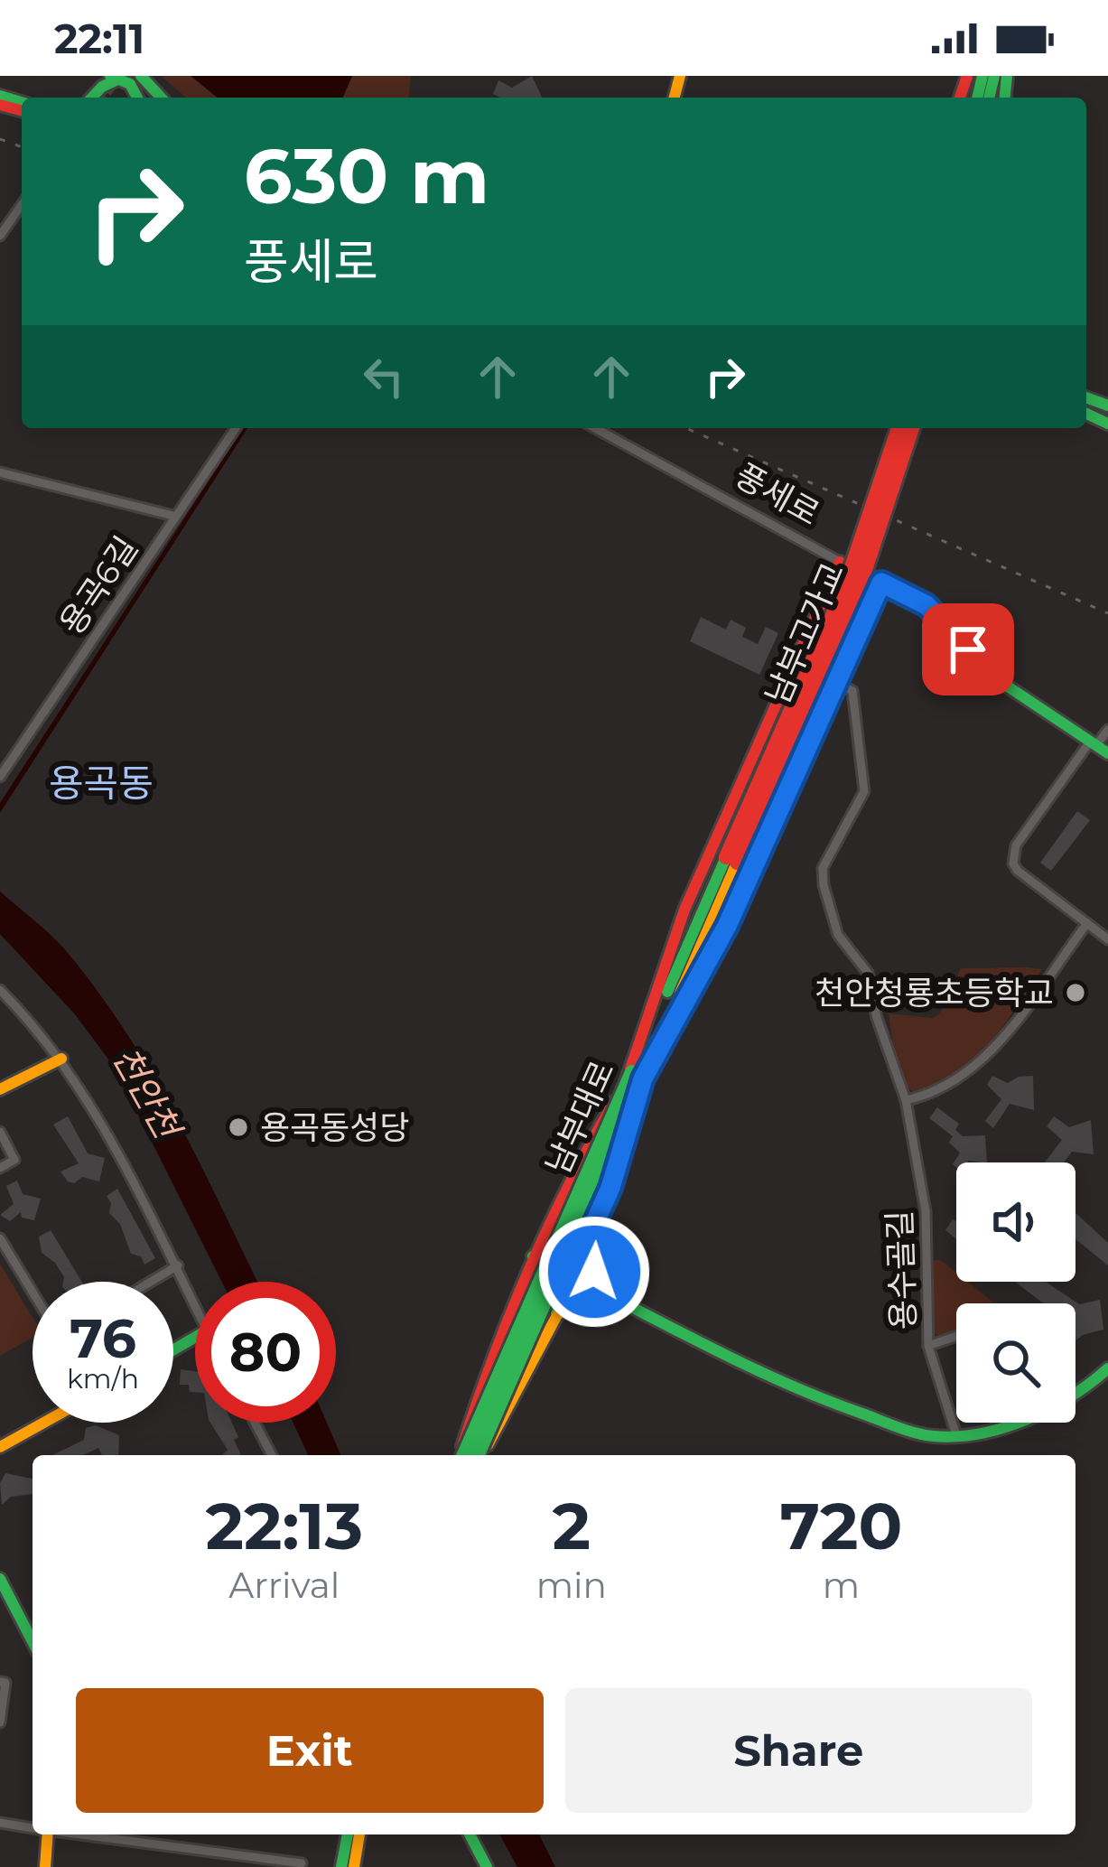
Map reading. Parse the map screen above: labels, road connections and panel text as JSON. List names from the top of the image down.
{
  "streets": {
    "main road": ["풍세로", "남부고가교", "남부대로"],
    "street": ["용곡6길", "용수골길"]
  },
  "crossings": [
    ["남부고가교", "남부대로"]
  ],
  "districts": ["용곡동"],
  "water": ["천안천"],
  "places": ["천안청룡초등학교", "용곡동성당"],
  "page": {
    "status": "22:11",
    "turn": ["630 m", "풍세로"],
    "speed": "76 km/h",
    "limit": "80",
    "eta": [
      "22:13",
      "Arrival",
      "2",
      "min",
      "720",
      "m"
    ],
    "buttons": ["Exit", "Share"]
  }
}
